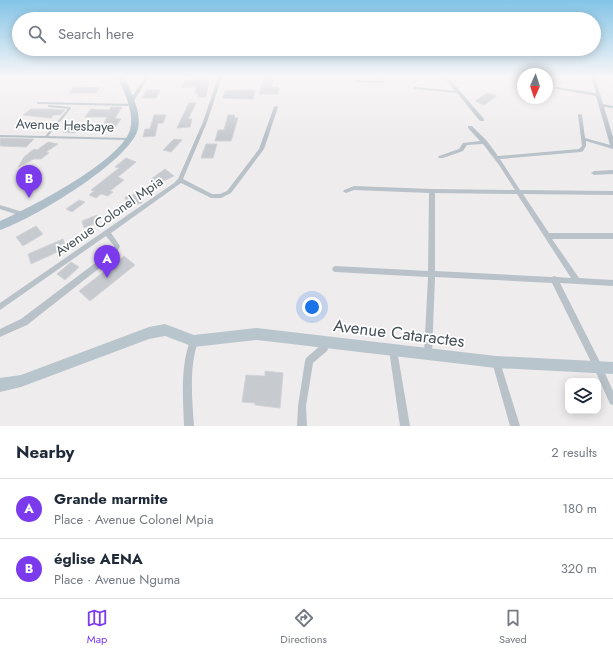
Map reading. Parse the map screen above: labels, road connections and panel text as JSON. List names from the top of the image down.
{
  "streets": {
    "street": ["Avenue Hesbaye", "Avenue Colonel Mpia", "Avenue Cataractes"]
  },
  "north": "bottom",
  "page": {
    "search": "Search here",
    "pins": ["B", "A"],
    "heading": ["Nearby", "2 results"],
    "list": [
      {
        "mark": "A",
        "name": "Grande marmite",
        "note": "Place · Avenue Colonel Mpia",
        "value": "180 m"
      },
      {
        "mark": "B",
        "name": "église AENA",
        "note": "Place · Avenue Nguma",
        "value": "320 m"
      }
    ],
    "nav": ["Map", "Directions", "Saved"]
  }
}
